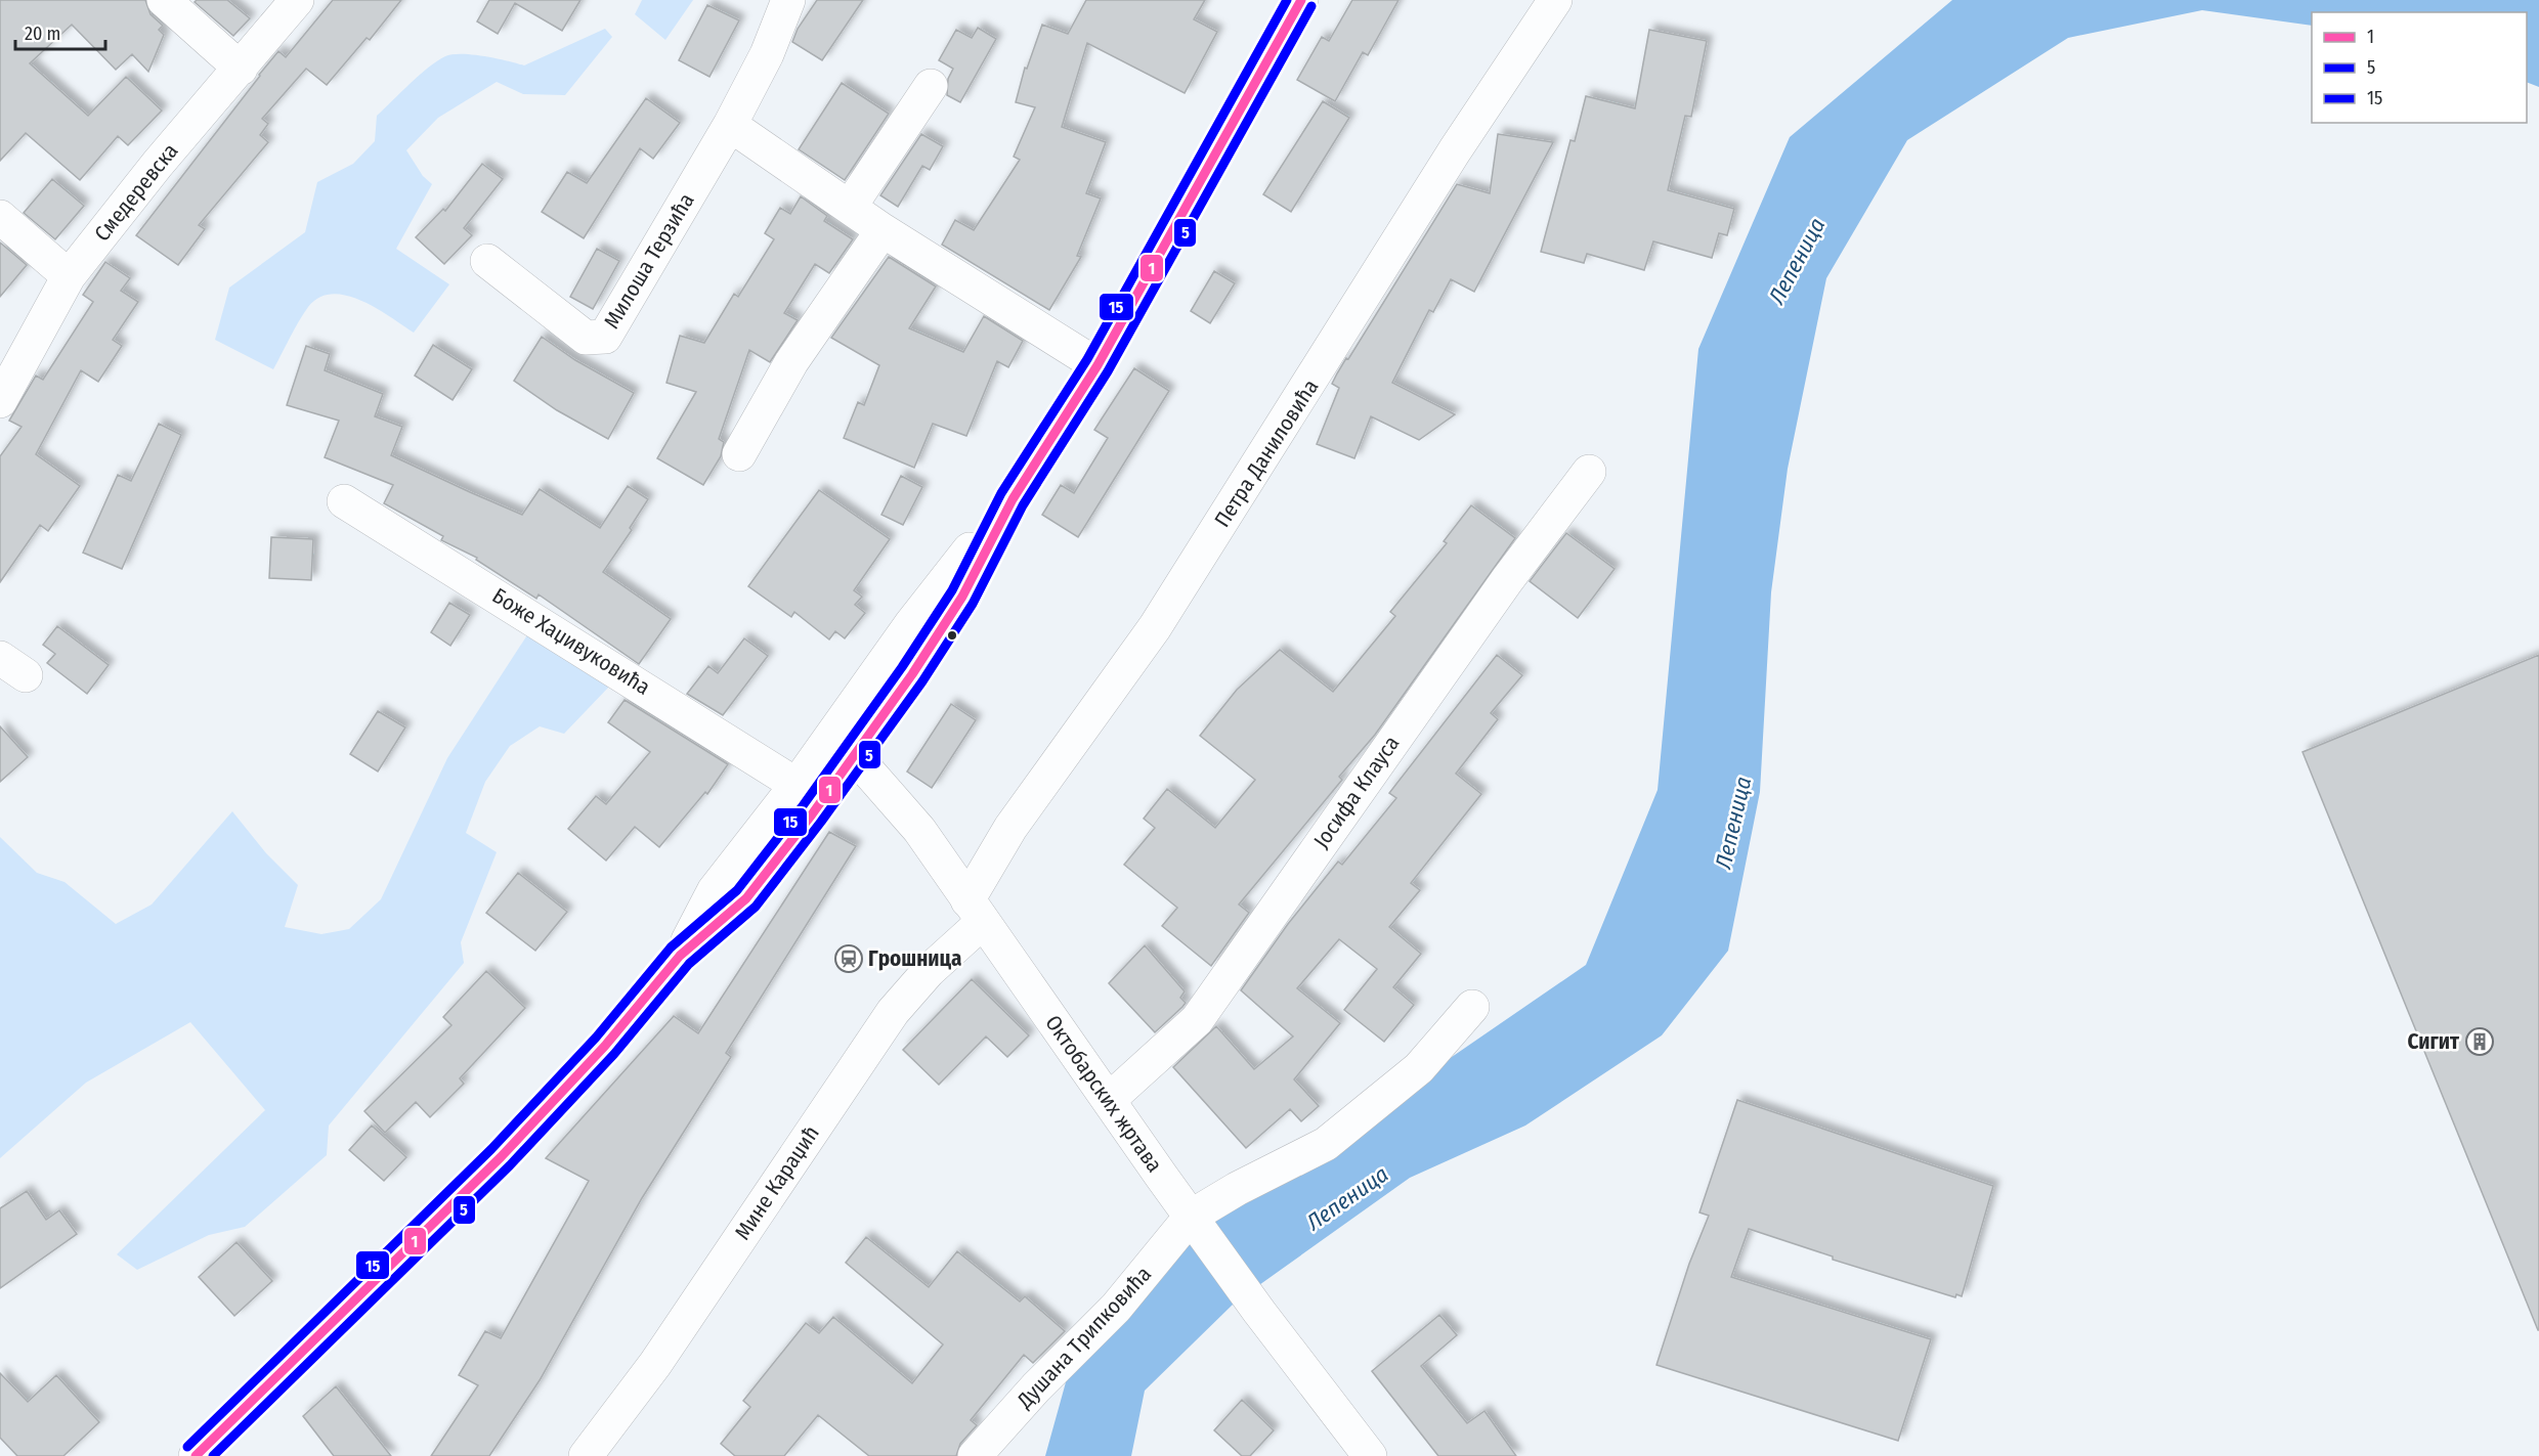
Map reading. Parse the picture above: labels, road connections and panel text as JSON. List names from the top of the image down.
{
  "streets": {
    "street": [
      "Смедеревска",
      "Милоша Терзића",
      "Петра Даниловића",
      "Боже Хаџивуковића",
      "Јосифа Клауса",
      "Октобарских жртава",
      "Мине Караџић",
      "Душана Трипковића"
    ]
  },
  "crossings": [
    ["Петра Даниловића", "Октобарских жртава"],
    ["Петра Даниловића", "Мине Караџић"],
    ["Јосифа Клауса", "Октобарских жртава"],
    ["Октобарских жртава", "Мине Караџић"],
    ["Октобарских жртава", "Душана Трипковића"]
  ],
  "water": ["Лепеница"],
  "places": {
    "station": ["Грошница"],
    "building": ["Сигит"]
  },
  "lines": ["transit line 1", "transit line 15", "transit line 5"],
  "legend": ["1", "5", "15"],
  "scale_bar": "20 m"
}
